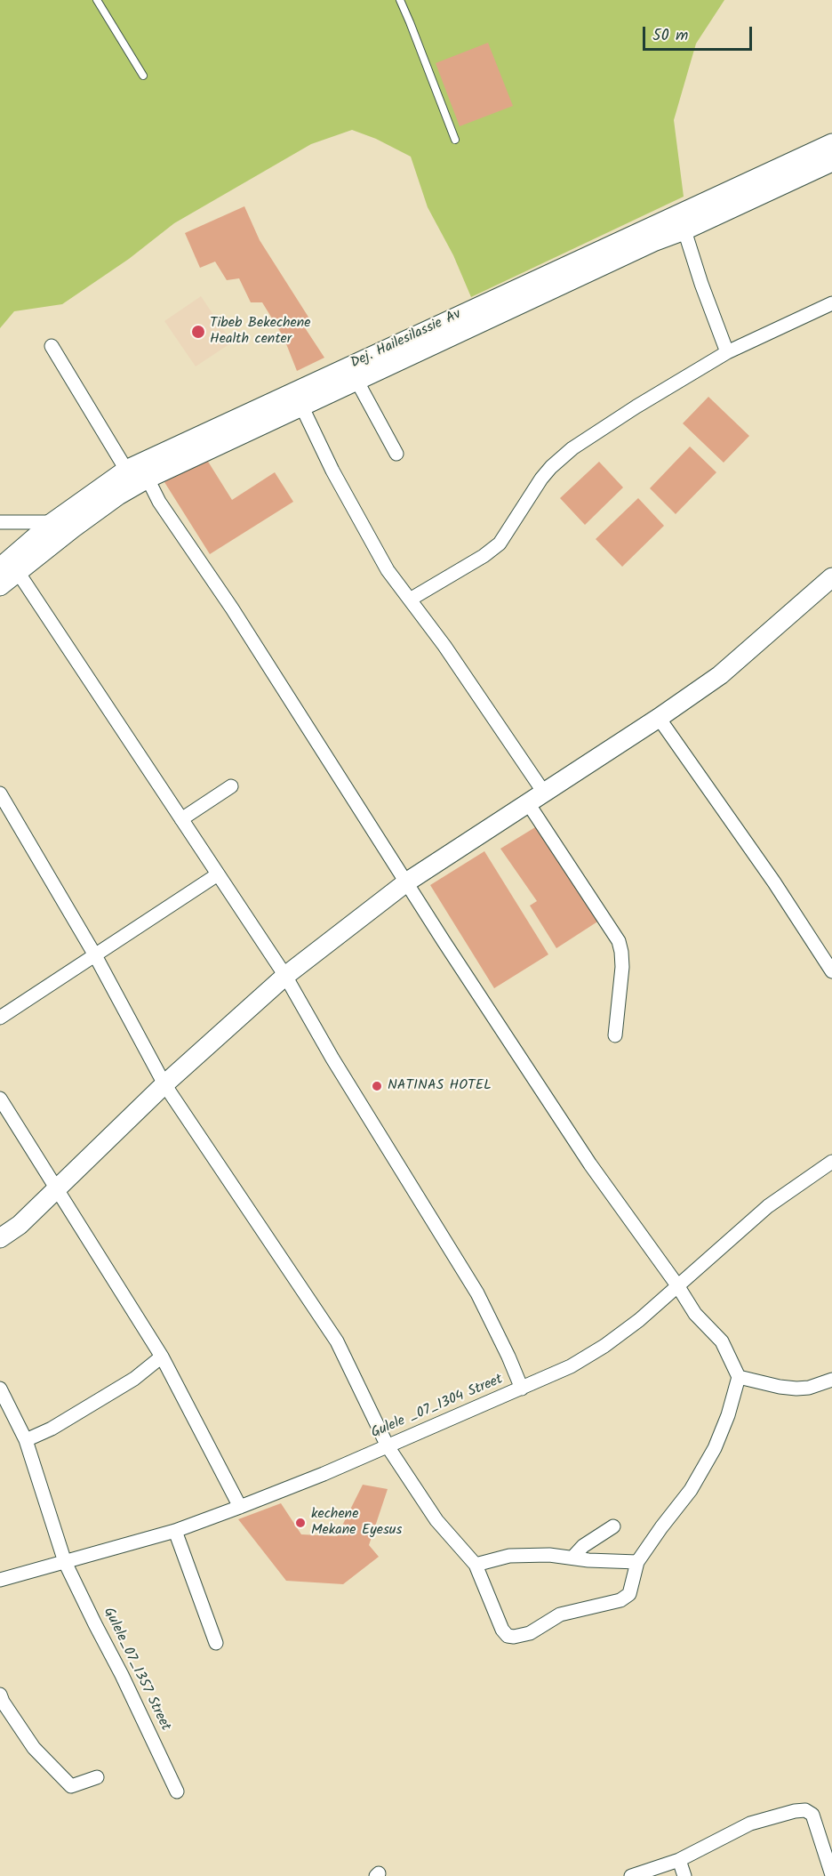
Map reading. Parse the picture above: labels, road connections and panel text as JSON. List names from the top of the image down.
{
  "streets": {
    "main road": ["Dej. Hailesilassie Av"],
    "street": ["Gulele _07_1304 Street", "Gulele_07_1357 Street"]
  },
  "crossings": [
    ["Gulele _07_1304 Street", "Gulele_07_1357 Street"]
  ],
  "places": ["Tibeb Bekechene Health center", "NATINAS HOTEL", "kechene Mekane Eyesus"],
  "scale_bar": "50 m"
}
